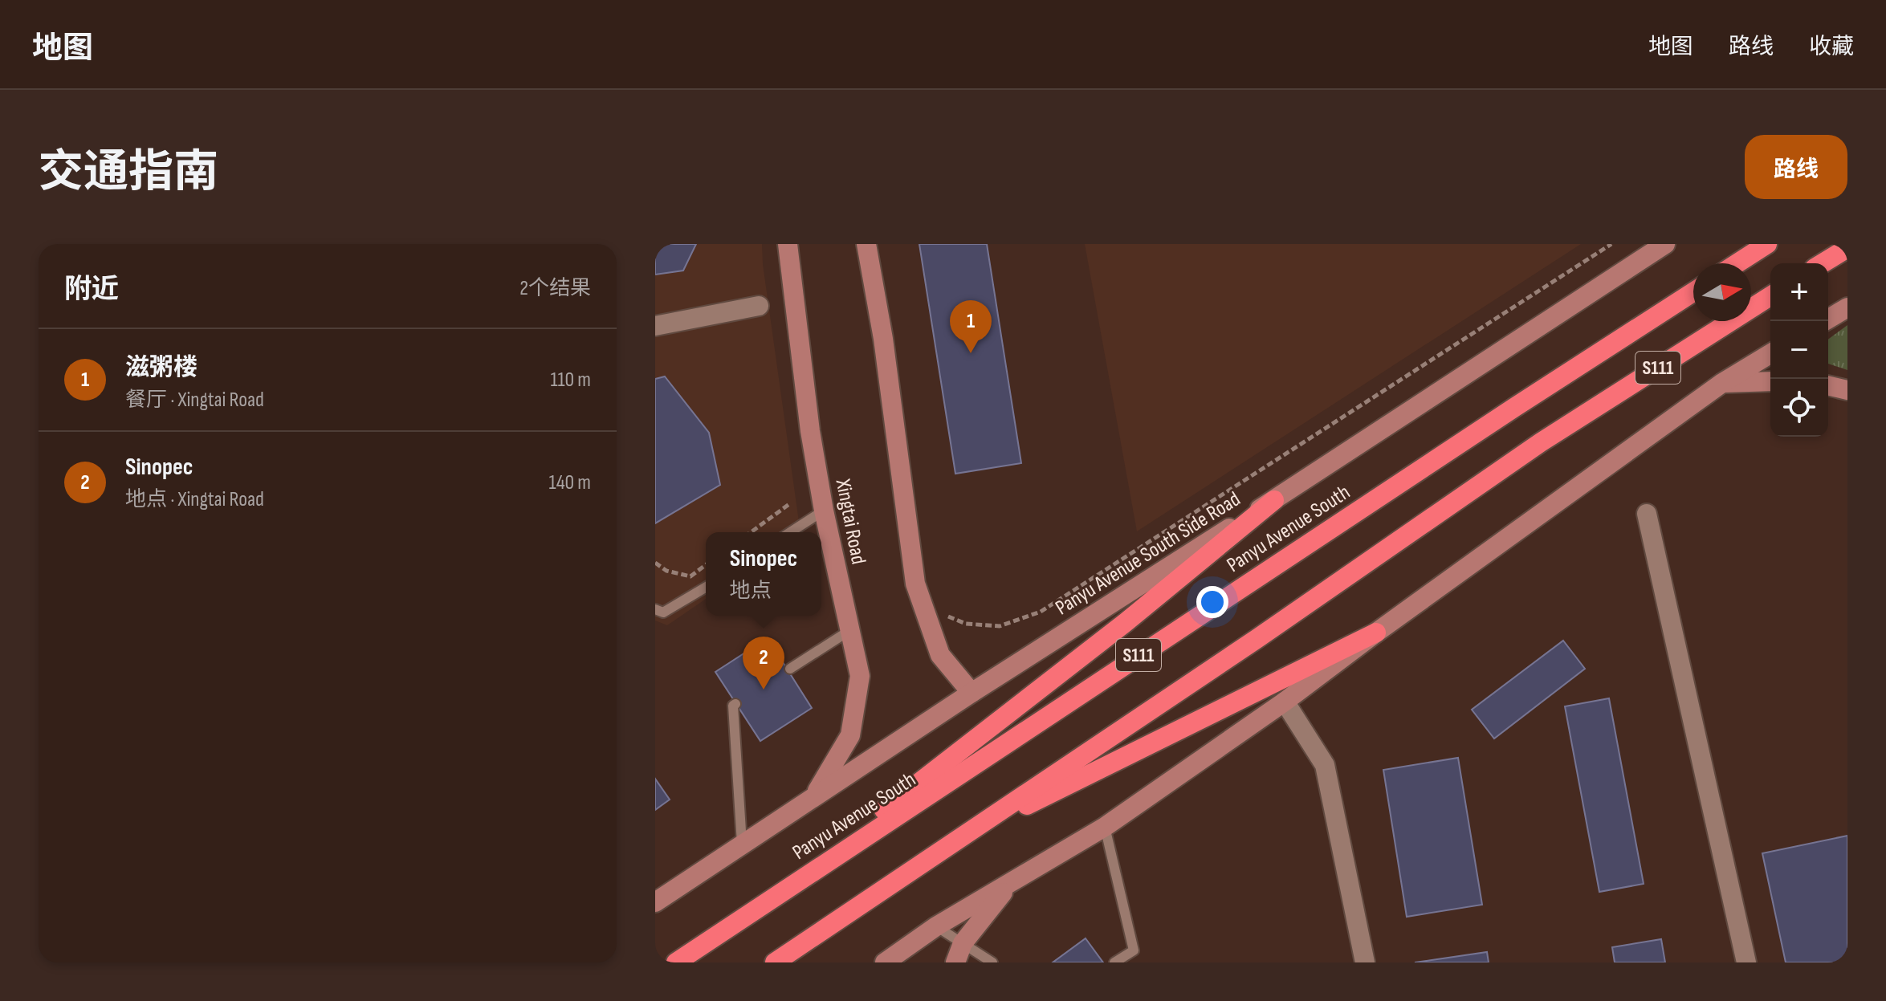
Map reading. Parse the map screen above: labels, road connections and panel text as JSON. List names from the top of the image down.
{
  "streets": {
    "highway": ["S111", "Panyu Avenue South"],
    "main road": ["Xingtai Road", "Panyu Avenue South Side Road"]
  },
  "crossings": [
    ["Xingtai Road", "Panyu Avenue South Side Road"]
  ],
  "north": "right",
  "page": {
    "header": "地图",
    "nav": ["地图", "路线", "收藏"],
    "title": "交通指南",
    "buttons": "路线",
    "heading": ["附近", "2个结果"],
    "map_buttons": ["+", "−"],
    "pins": ["1", "2"],
    "list": [
      {
        "mark": "1",
        "name": "滋粥楼",
        "note": "餐厅 · Xingtai Road",
        "value": "110 m"
      },
      {
        "mark": "2",
        "name": "Sinopec",
        "note": "地点 · Xingtai Road",
        "value": "140 m"
      }
    ],
    "popup": ["Sinopec", "地点"]
  }
}
